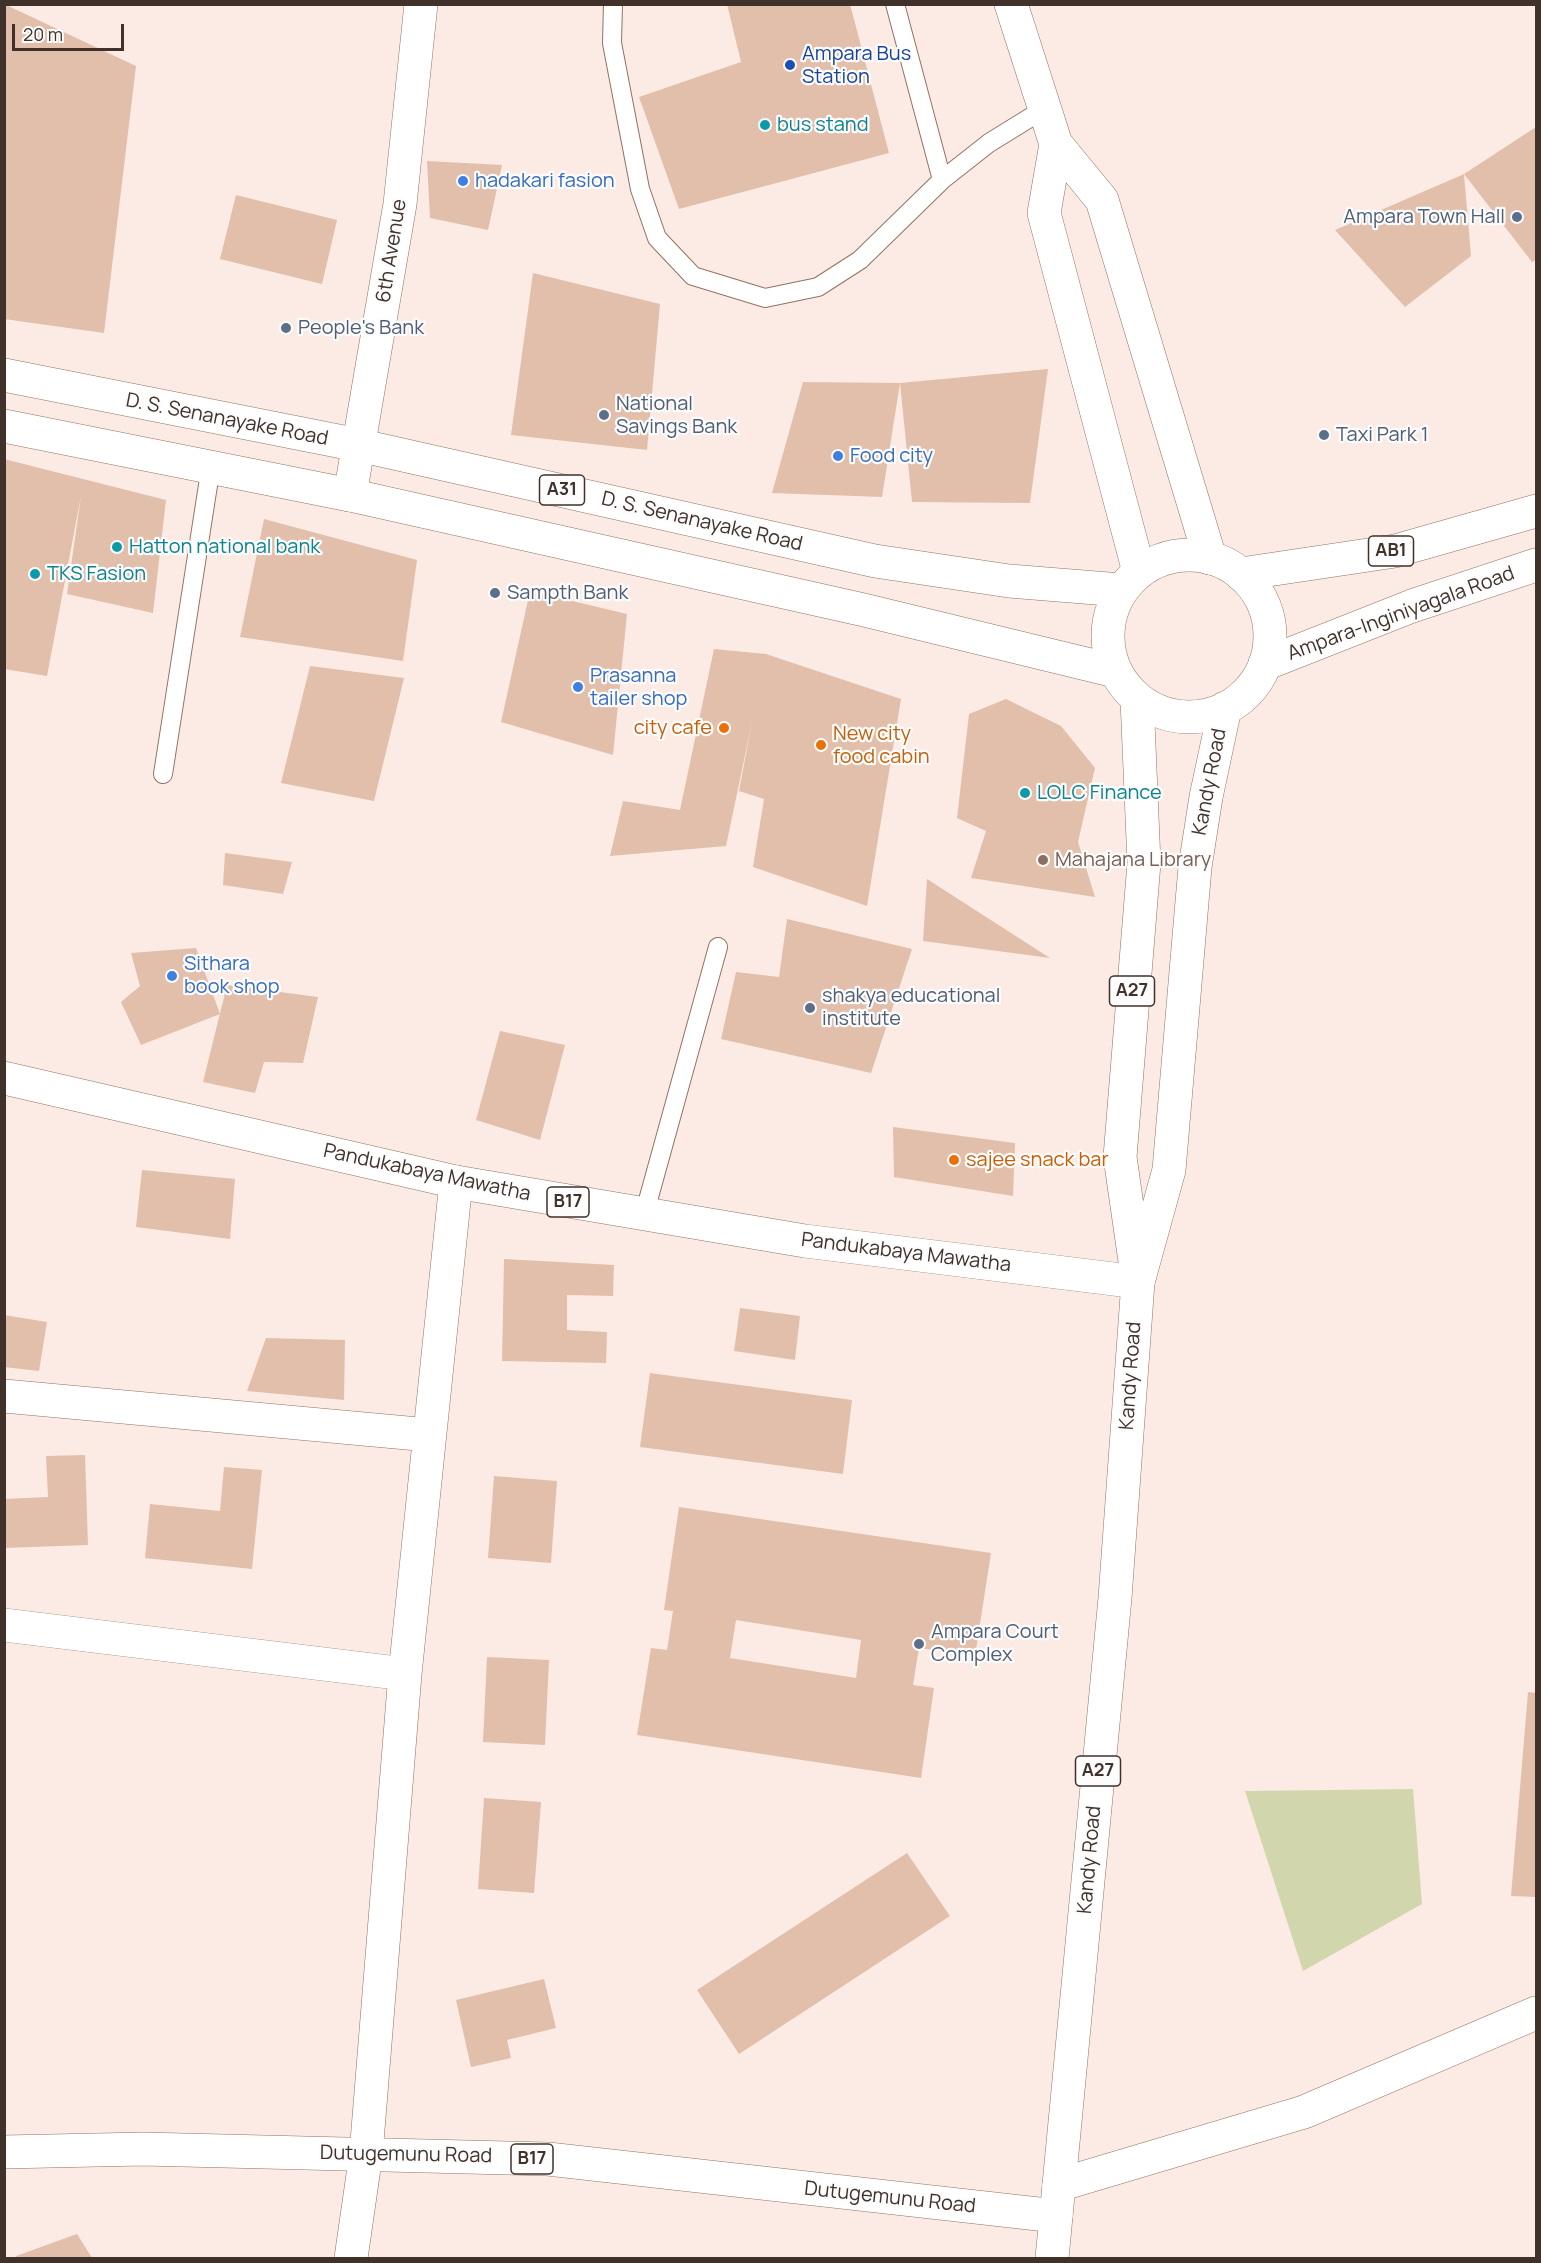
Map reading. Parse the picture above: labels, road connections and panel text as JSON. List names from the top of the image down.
{
  "streets": {
    "main road": [
      "6th Avenue",
      "D. S. Senanayake Road",
      "A31",
      "AB1",
      "Ampara-Inginiyagala Road",
      "Kandy Road",
      "A27",
      "Pandukabaya Mawatha",
      "B17",
      "Dutugemunu Road"
    ]
  },
  "crossings": [
    ["6th Avenue", "D. S. Senanayake Road"],
    ["D. S. Senanayake Road", "AB1"],
    ["D. S. Senanayake Road", "Ampara-Inginiyagala Road"],
    ["D. S. Senanayake Road", "Kandy Road"],
    ["AB1", "Ampara-Inginiyagala Road"],
    ["AB1", "Kandy Road"],
    ["Ampara-Inginiyagala Road", "Kandy Road"],
    ["Kandy Road", "Pandukabaya Mawatha"],
    ["Kandy Road", "Dutugemunu Road"]
  ],
  "places": [
    "Ampara Bus Station",
    "bus stand",
    "hadakari fasion",
    "Ampara Town Hall",
    "People's Bank",
    "National Savings Bank",
    "Taxi Park 1",
    "Food city",
    "Hatton national bank",
    "TKS Fasion",
    "Sampth Bank",
    "Prasanna tailer shop",
    "city cafe",
    "New city food cabin",
    "LOLC Finance",
    "Mahajana Library",
    "Sithara book shop",
    "shakya educational institute",
    "sajee snack bar",
    "Ampara Court Complex"
  ],
  "scale_bar": "20 m"
}
